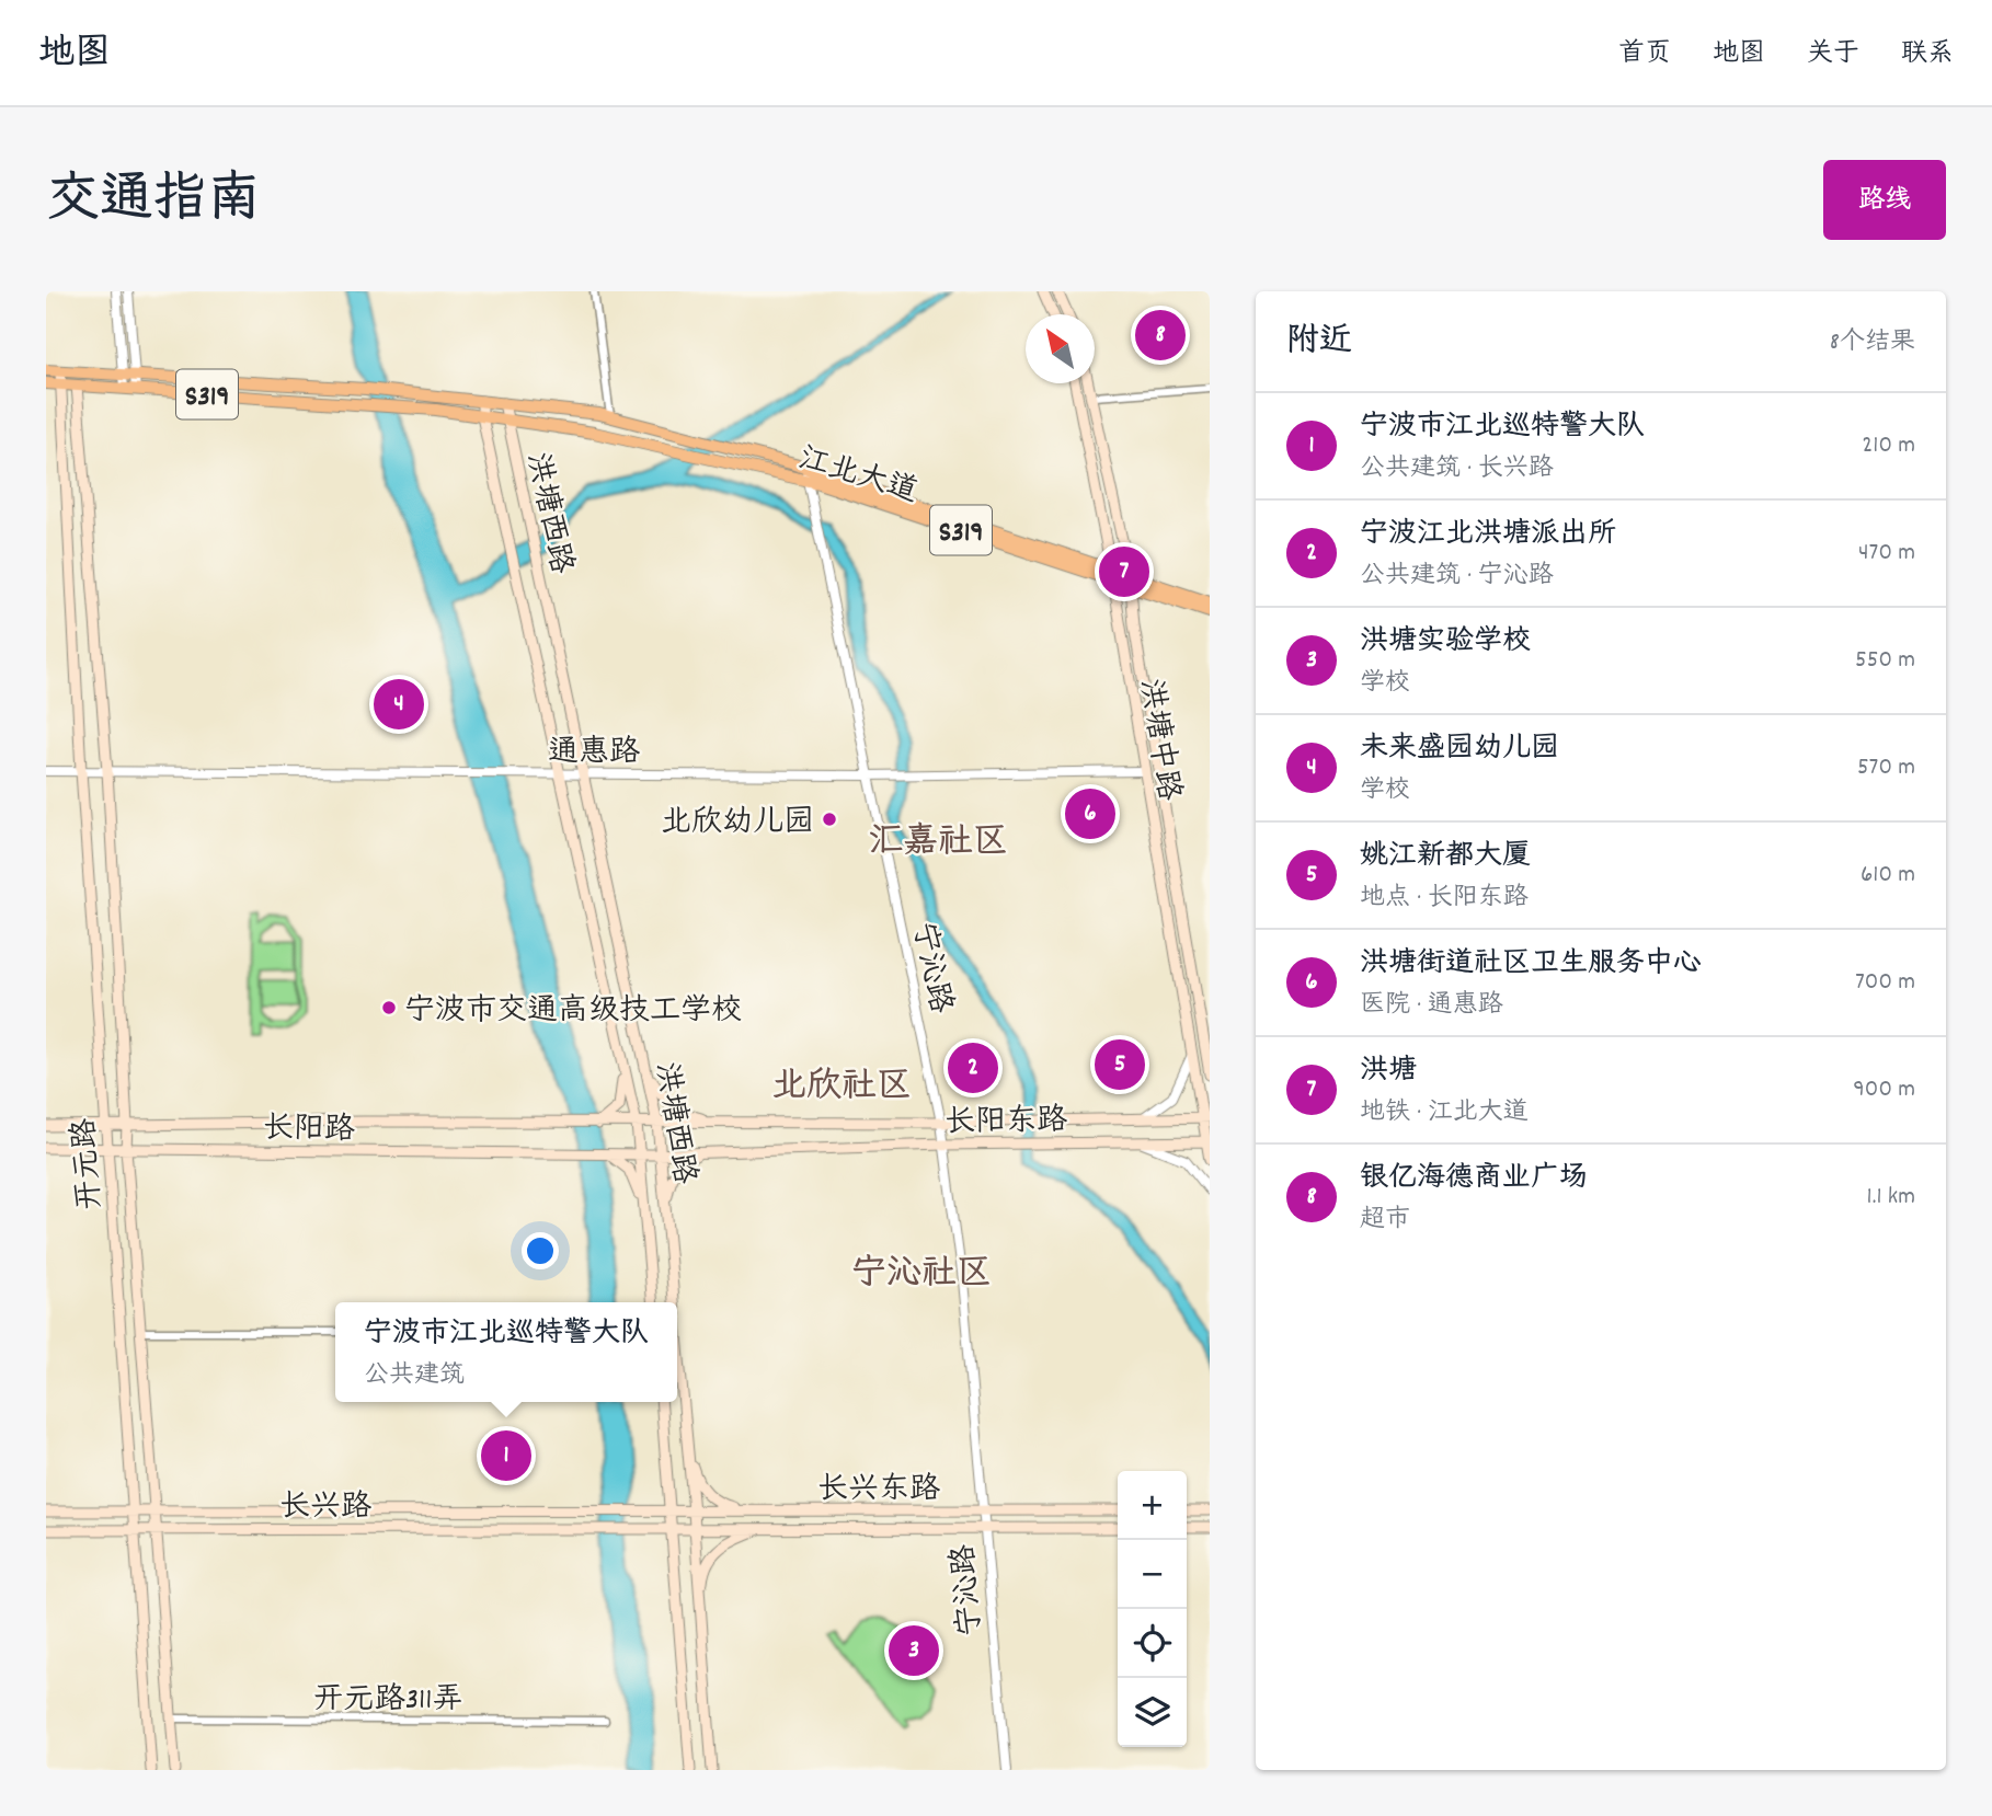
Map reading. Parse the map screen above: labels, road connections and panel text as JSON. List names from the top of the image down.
{
  "streets": {
    "main road": [
      "S319",
      "江北大道",
      "洪塘西路",
      "洪塘中路",
      "长阳东路",
      "长阳路",
      "开元路",
      "长兴东路",
      "长兴路"
    ],
    "street": ["通惠路", "宁沁路", "开元路311弄"]
  },
  "crossings": [
    ["S319", "洪塘西路"],
    ["S319", "开元路"],
    ["江北大道", "洪塘西路"],
    ["江北大道", "洪塘中路"],
    ["江北大道", "宁沁路"],
    ["洪塘西路", "通惠路"],
    ["洪塘西路", "长阳东路"],
    ["洪塘西路", "长兴东路"],
    ["洪塘中路", "通惠路"],
    ["洪塘中路", "长阳东路"],
    ["通惠路", "宁沁路"],
    ["通惠路", "开元路"],
    ["宁沁路", "长阳东路"],
    ["宁沁路", "长兴东路"],
    ["长阳东路", "长阳路"],
    ["长阳路", "开元路"],
    ["开元路", "长兴路"],
    ["开元路", "开元路311弄"],
    ["长兴东路", "长兴路"]
  ],
  "districts": ["汇嘉社区", "北欣社区", "宁沁社区"],
  "places": ["北欣幼儿园", "宁波市交通高级技工学校"],
  "north": "top left",
  "page": {
    "header": "地图",
    "nav": [
      "首页",
      "地图",
      "关于",
      "联系"
    ],
    "title": "交通指南",
    "buttons": "路线",
    "heading": ["附近", "8个结果"],
    "pins": [
      "8",
      "7",
      "4",
      "6",
      "5",
      "2",
      "1",
      "3"
    ],
    "list": [
      {
        "mark": "1",
        "name": "宁波市江北巡特警大队",
        "note": "公共建筑 · 长兴路",
        "value": "210 m"
      },
      {
        "mark": "2",
        "name": "宁波江北洪塘派出所",
        "note": "公共建筑 · 宁沁路",
        "value": "470 m"
      },
      {
        "mark": "3",
        "name": "洪塘实验学校",
        "note": "学校",
        "value": "550 m"
      },
      {
        "mark": "4",
        "name": "未来盛园幼儿园",
        "note": "学校",
        "value": "570 m"
      },
      {
        "mark": "5",
        "name": "姚江新都大厦",
        "note": "地点 · 长阳东路",
        "value": "610 m"
      },
      {
        "mark": "6",
        "name": "洪塘街道社区卫生服务中心",
        "note": "医院 · 通惠路",
        "value": "700 m"
      },
      {
        "mark": "7",
        "name": "洪塘",
        "note": "地铁 · 江北大道",
        "value": "900 m"
      },
      {
        "mark": "8",
        "name": "银亿海德商业广场",
        "note": "超市",
        "value": "1.1 km"
      }
    ],
    "popup": ["宁波市江北巡特警大队", "公共建筑"],
    "map_buttons": ["+", "−"]
  }
}
